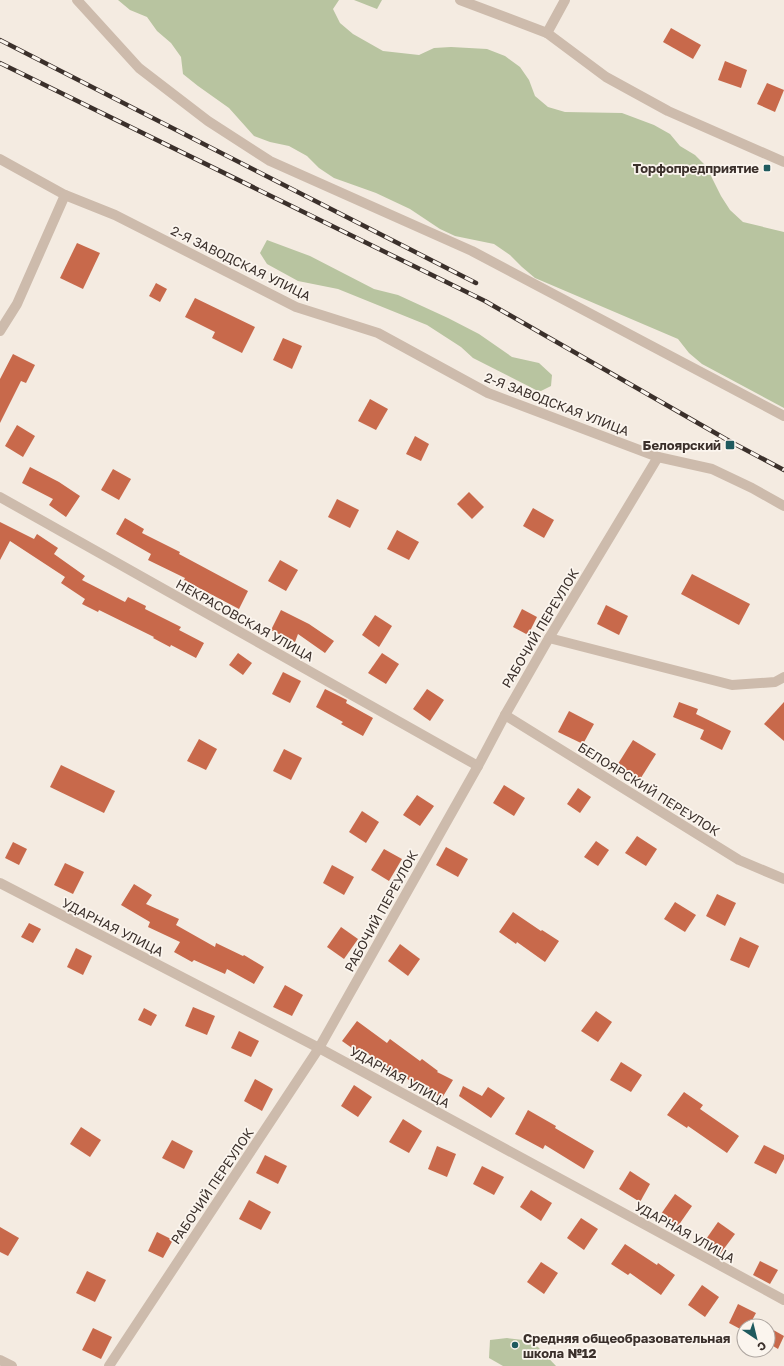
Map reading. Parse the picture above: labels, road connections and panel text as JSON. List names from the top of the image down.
{
  "streets": {
    "street": [
      "2-Я ЗАВОДСКАЯ УЛИЦА",
      "НЕКРАСОВСКАЯ УЛИЦА",
      "РАБОЧИЙ ПЕРЕУЛОК",
      "БЕЛОЯРСКИЙ ПЕРЕУЛОК",
      "УДАРНАЯ УЛИЦА"
    ]
  },
  "crossings": [
    ["2-Я ЗАВОДСКАЯ УЛИЦА", "РАБОЧИЙ ПЕРЕУЛОК"],
    ["НЕКРАСОВСКАЯ УЛИЦА", "РАБОЧИЙ ПЕРЕУЛОК"],
    ["РАБОЧИЙ ПЕРЕУЛОК", "БЕЛОЯРСКИЙ ПЕРЕУЛОК"],
    ["РАБОЧИЙ ПЕРЕУЛОК", "УДАРНАЯ УЛИЦА"]
  ],
  "places": {
    "transit": ["Торфопредприятие", "Белоярский"],
    "other": ["Средняя общеобразовательная школа №12"]
  },
  "north": "bottom right"
}
